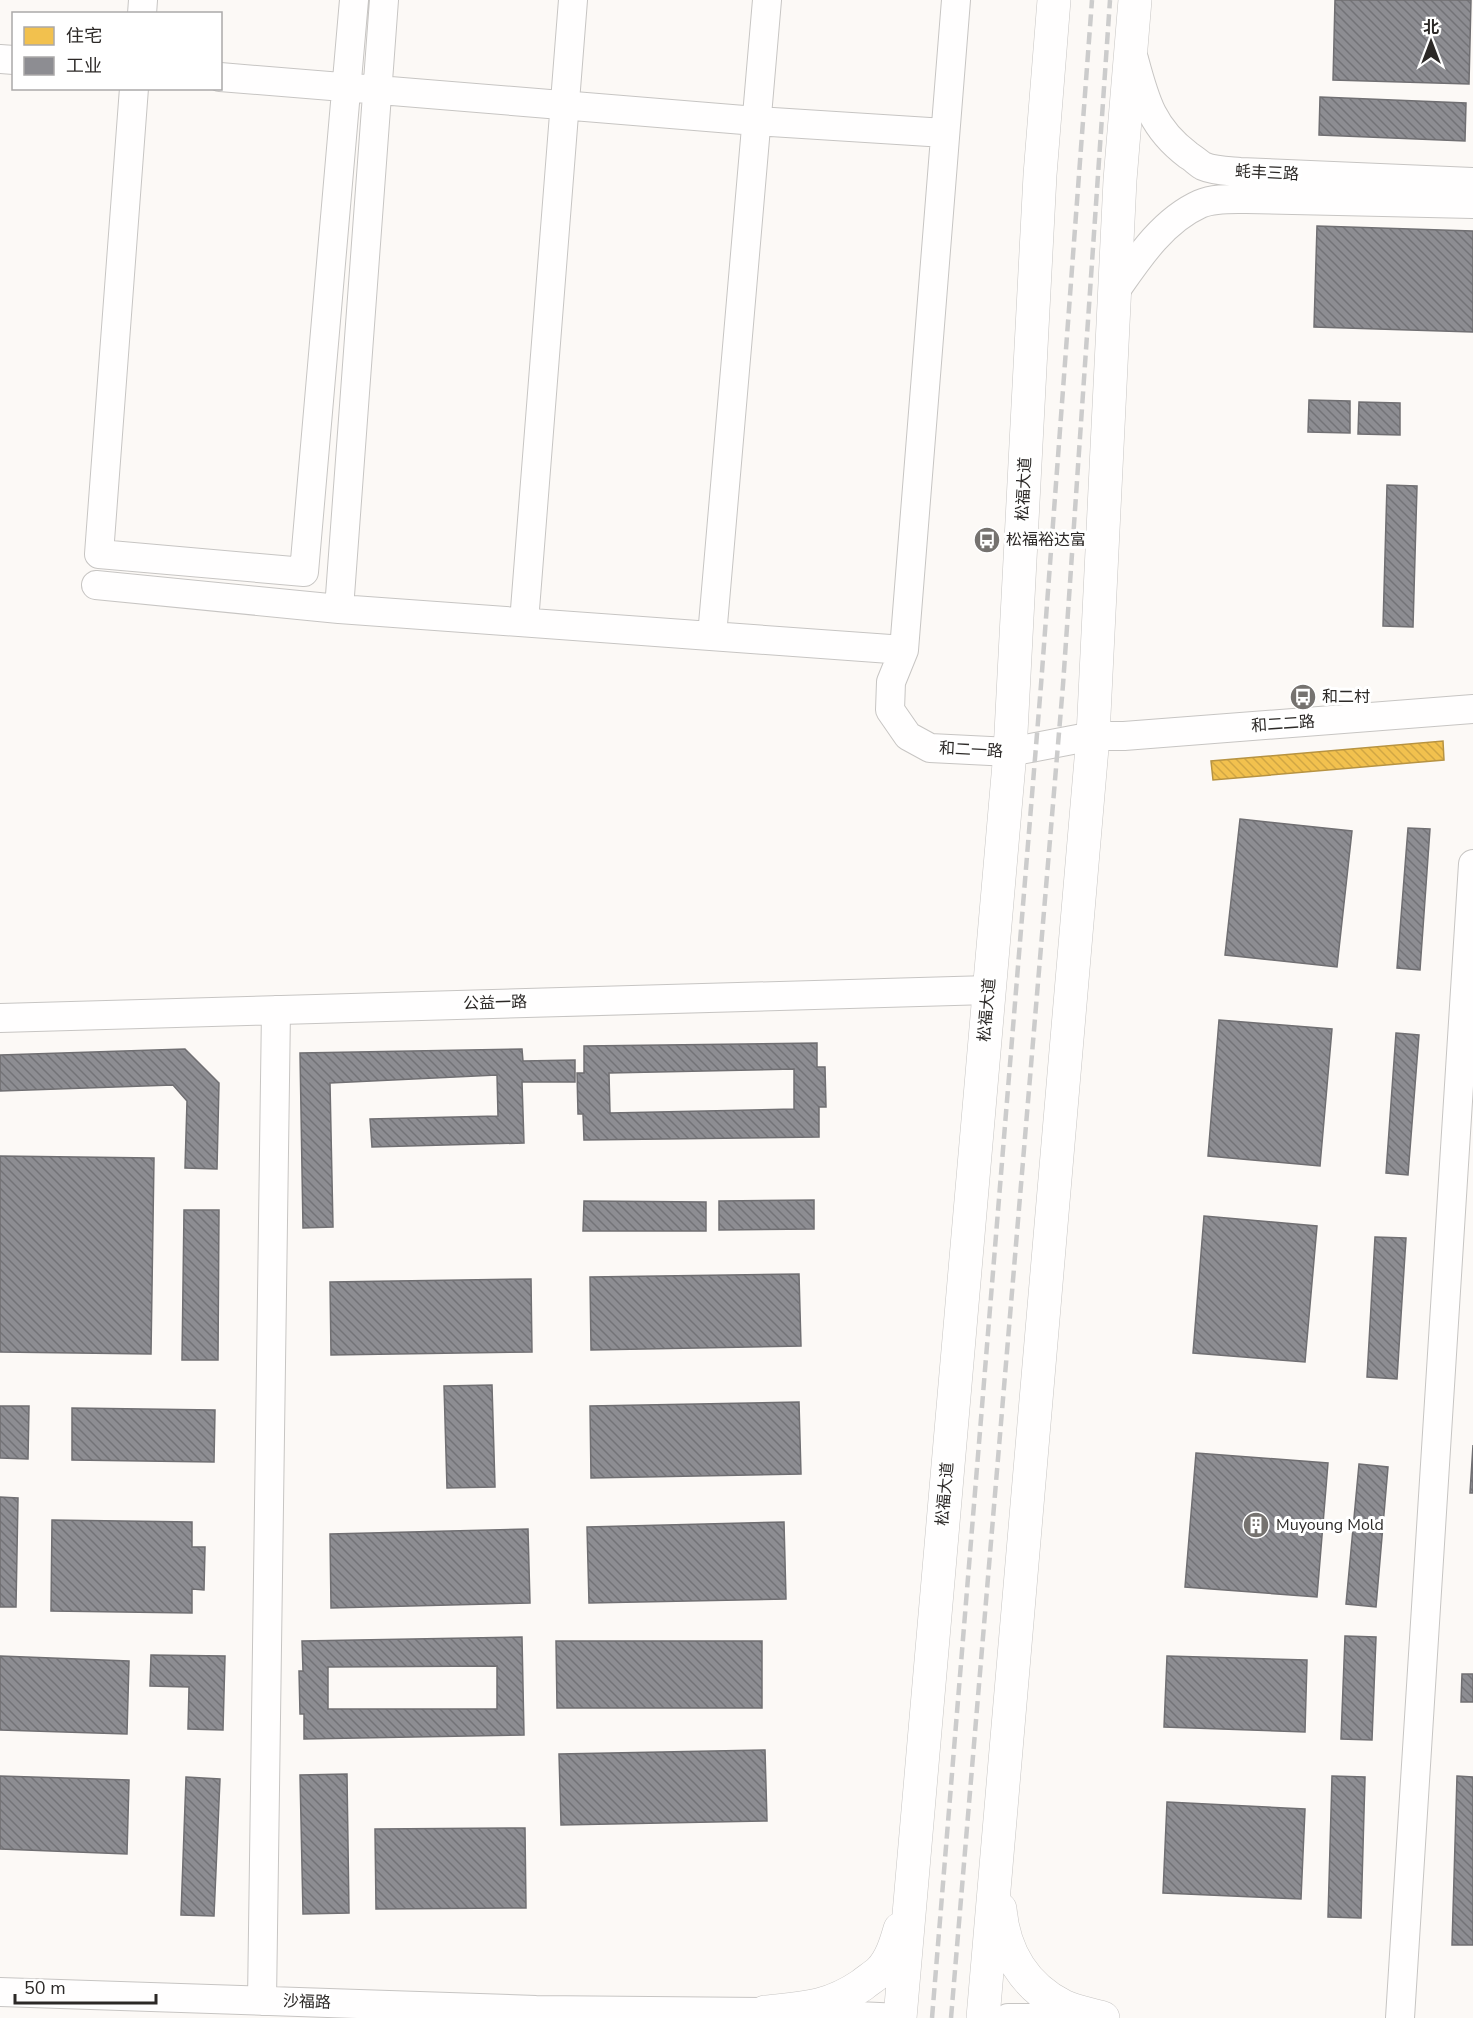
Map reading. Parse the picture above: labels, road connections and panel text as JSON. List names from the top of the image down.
{
  "streets": {
    "main road": ["松福大道"],
    "street": [
      "蚝丰三路",
      "和二二路",
      "和二一路",
      "公益一路",
      "沙福路"
    ]
  },
  "crossings": [
    ["松福大道", "和二一路"],
    ["松福大道", "公益一路"],
    ["松福大道", "沙福路"],
    ["和二二路", "和二一路"]
  ],
  "places": {
    "bus stop": ["松福裕达富", "和二村"],
    "building": ["Muyoung Mold"]
  },
  "legend": ["住宅", "工业"],
  "scale_bar": "50 m",
  "north": "top"
}
